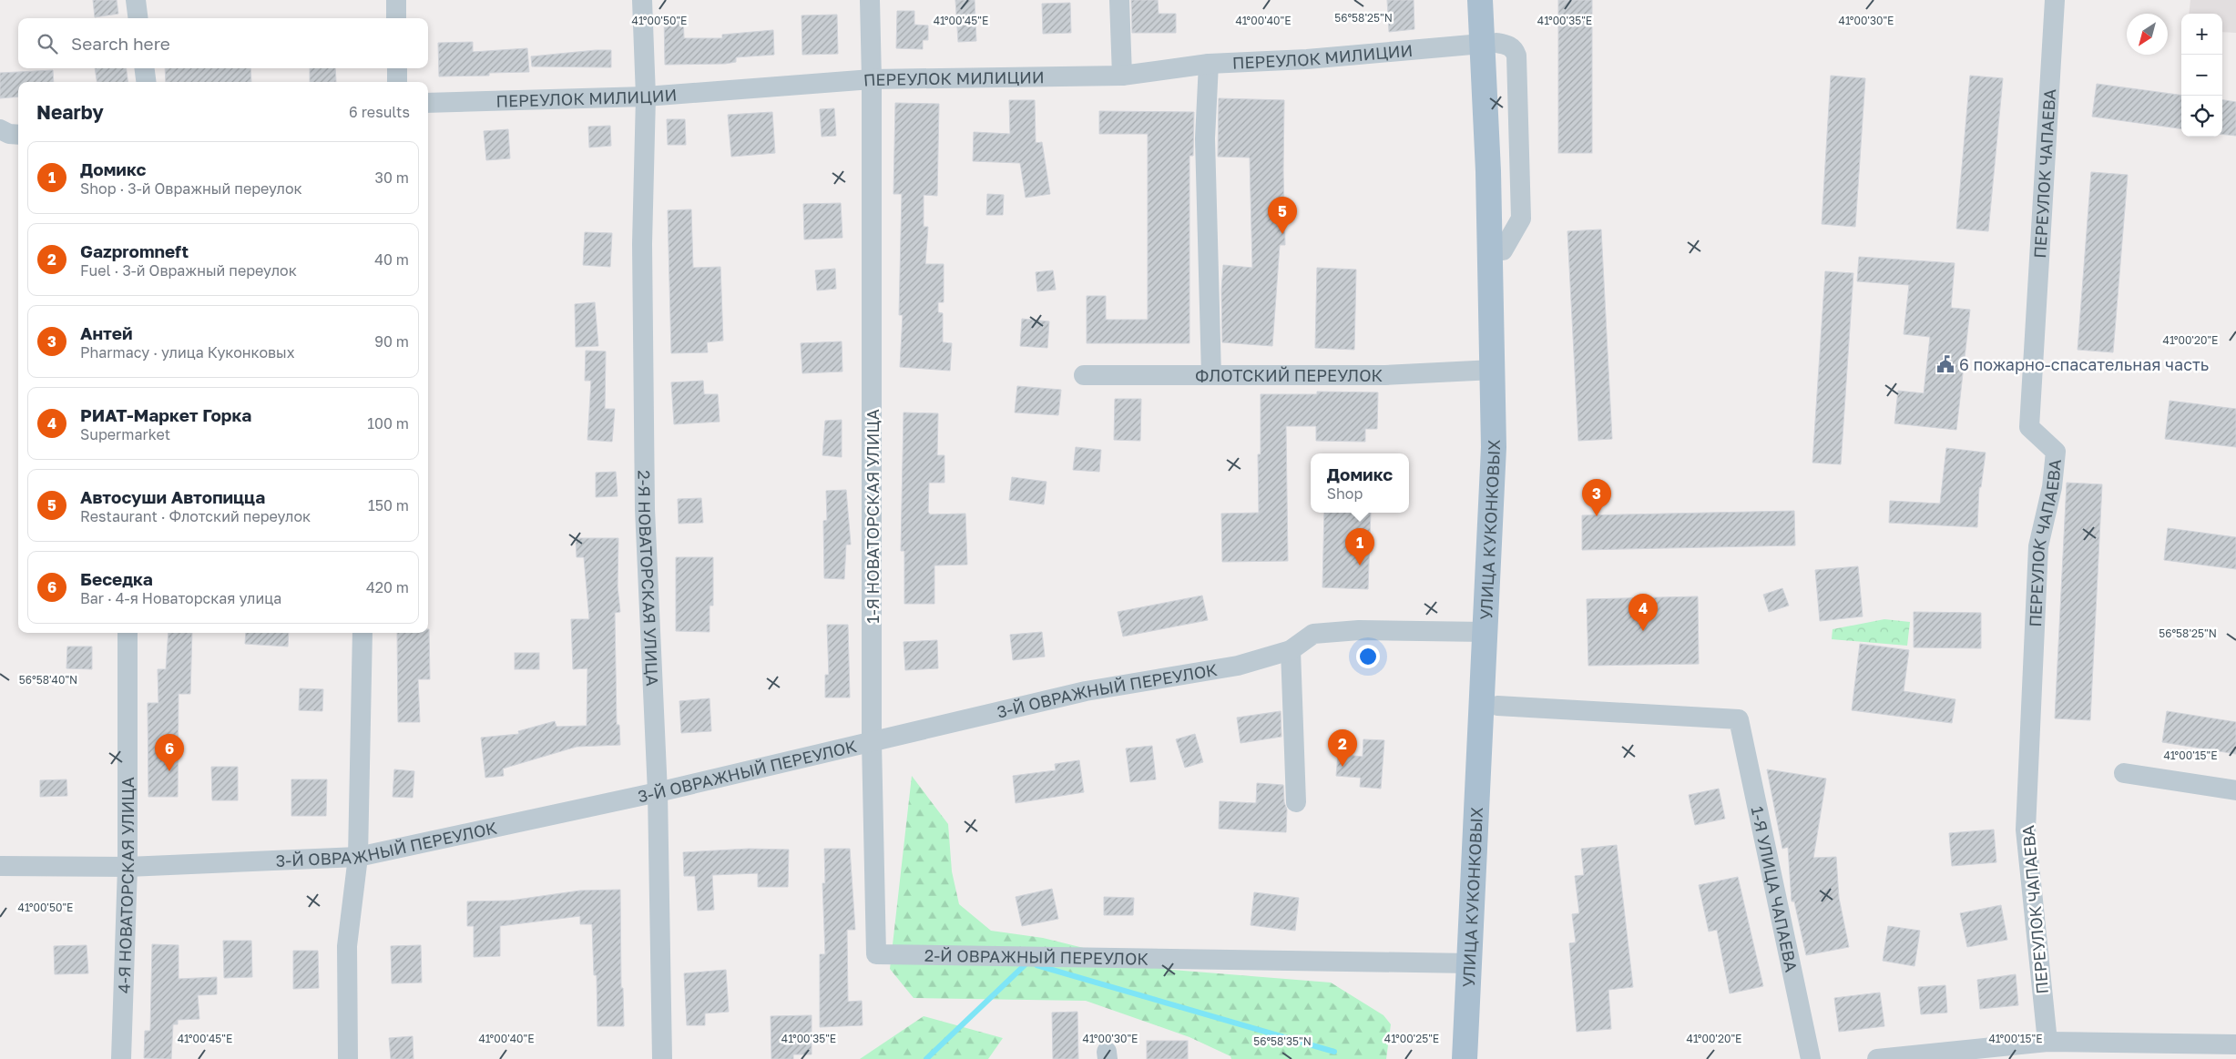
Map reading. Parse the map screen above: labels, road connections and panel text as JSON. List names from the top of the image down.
{
  "streets": {
    "main road": ["УЛИЦА КУКОНКОВЫХ"],
    "street": [
      "ПЕРЕУЛОК МИЛИЦИИ",
      "ПЕРЕУЛОК ЧАПАЕВА",
      "ФЛОТСКИЙ ПЕРЕУЛОК",
      "1-Я НОВАТОРСКАЯ УЛИЦА",
      "2-Я НОВАТОРСКАЯ УЛИЦА",
      "3-Й ОВРАЖНЫЙ ПЕРЕУЛОК",
      "4-Я НОВАТОРСКАЯ УЛИЦА",
      "1-Я УЛИЦА ЧАПАЕВА",
      "2-Й ОВРАЖНЫЙ ПЕРЕУЛОК"
    ]
  },
  "crossings": [
    ["ПЕРЕУЛОК МИЛИЦИИ", "1-Я НОВАТОРСКАЯ УЛИЦА"],
    ["ПЕРЕУЛОК МИЛИЦИИ", "УЛИЦА КУКОНКОВЫХ"],
    ["ПЕРЕУЛОК МИЛИЦИИ", "2-Я НОВАТОРСКАЯ УЛИЦА"],
    ["ФЛОТСКИЙ ПЕРЕУЛОК", "УЛИЦА КУКОНКОВЫХ"],
    ["1-Я НОВАТОРСКАЯ УЛИЦА", "3-Й ОВРАЖНЫЙ ПЕРЕУЛОК"],
    ["1-Я НОВАТОРСКАЯ УЛИЦА", "2-Й ОВРАЖНЫЙ ПЕРЕУЛОК"],
    ["УЛИЦА КУКОНКОВЫХ", "3-Й ОВРАЖНЫЙ ПЕРЕУЛОК"],
    ["УЛИЦА КУКОНКОВЫХ", "1-Я УЛИЦА ЧАПАЕВА"],
    ["УЛИЦА КУКОНКОВЫХ", "2-Й ОВРАЖНЫЙ ПЕРЕУЛОК"],
    ["2-Я НОВАТОРСКАЯ УЛИЦА", "3-Й ОВРАЖНЫЙ ПЕРЕУЛОК"],
    ["3-Й ОВРАЖНЫЙ ПЕРЕУЛОК", "4-Я НОВАТОРСКАЯ УЛИЦА"]
  ],
  "places": {
    "public building": ["6 пожарно-спасательная часть"]
  },
  "north": "bottom left",
  "page": {
    "map_buttons": ["+", "−"],
    "search": "Search here",
    "heading": ["Nearby", "6 results"],
    "list": [
      {
        "mark": "1",
        "name": "Домикс",
        "note": "Shop · 3-й Овражный переулок",
        "value": "30 m"
      },
      {
        "mark": "2",
        "name": "Gazpromneft",
        "note": "Fuel · 3-й Овражный переулок",
        "value": "40 m"
      },
      {
        "mark": "3",
        "name": "Антей",
        "note": "Pharmacy · улица Куконковых",
        "value": "90 m"
      },
      {
        "mark": "4",
        "name": "РИАТ-Маркет Горка",
        "note": "Supermarket",
        "value": "100 m"
      },
      {
        "mark": "5",
        "name": "Автосуши Автопицца",
        "note": "Restaurant · Флотский переулок",
        "value": "150 m"
      },
      {
        "mark": "6",
        "name": "Беседка",
        "note": "Bar · 4-я Новаторская улица",
        "value": "420 m"
      }
    ],
    "pins": [
      "5",
      "3",
      "1",
      "4",
      "2",
      "6"
    ],
    "popup": ["Домикс", "Shop"]
  },
  "coordinates": [
    "56°58'25\"N",
    "41°00'50\"E",
    "41°00'45\"E",
    "41°00'40\"E",
    "41°00'35\"E",
    "41°00'30\"E",
    "41°00'20\"E",
    "56°58'40\"N",
    "41°00'15\"E",
    "41°00'25\"E",
    "56°58'35\"N"
  ]
}
